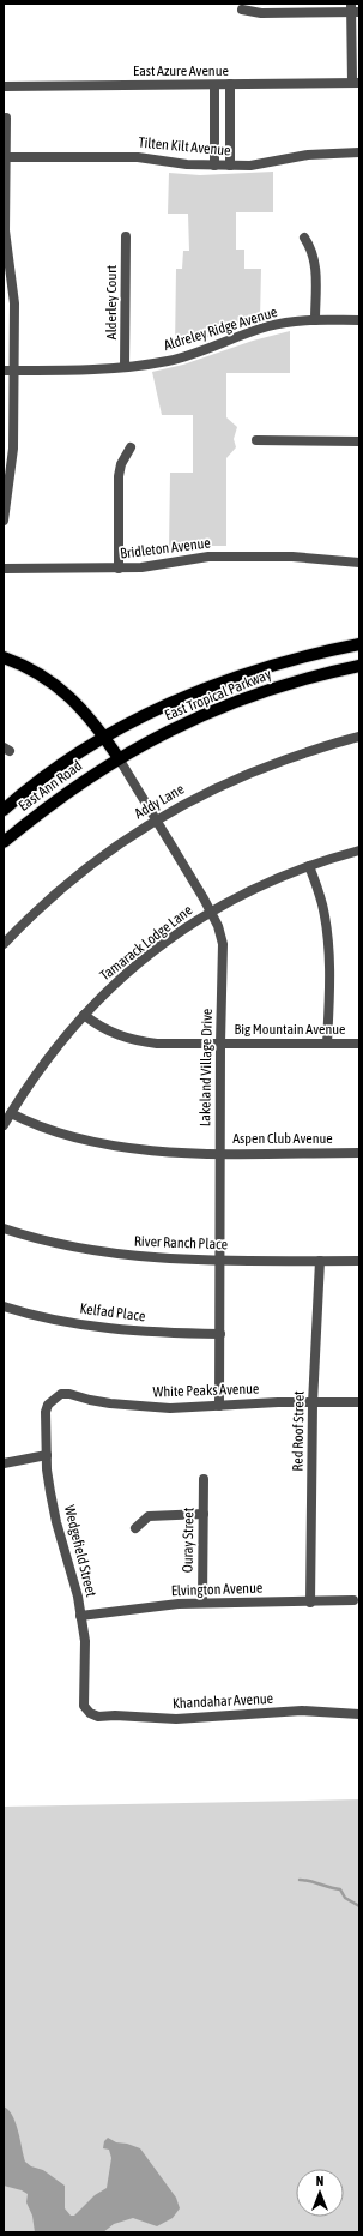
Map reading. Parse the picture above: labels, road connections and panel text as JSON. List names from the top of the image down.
{
  "streets": {
    "main road": ["East Tropical Parkway", "East Ann Road"],
    "street": [
      "East Azure Avenue",
      "Tilten Kilt Avenue",
      "Alderley Court",
      "Aldreley Ridge Avenue",
      "Bridleton Avenue",
      "Addy Lane",
      "Tamarack Lodge Lane",
      "Big Mountain Avenue",
      "Lakeland Village Drive",
      "Aspen Club Avenue",
      "River Ranch Place",
      "Kelfad Place",
      "White Peaks Avenue",
      "Red Roof Street",
      "Ouray Street",
      "Wedgefield Street",
      "Elvington Avenue",
      "Khandahar Avenue"
    ]
  },
  "crossings": [
    ["Alderley Court", "Aldreley Ridge Avenue"],
    ["East Tropical Parkway", "East Ann Road"],
    ["East Tropical Parkway", "Lakeland Village Drive"],
    ["East Ann Road", "Lakeland Village Drive"],
    ["Addy Lane", "Lakeland Village Drive"],
    ["Tamarack Lodge Lane", "Big Mountain Avenue"],
    ["Tamarack Lodge Lane", "Lakeland Village Drive"],
    ["Tamarack Lodge Lane", "Aspen Club Avenue"],
    ["Big Mountain Avenue", "Lakeland Village Drive"],
    ["Lakeland Village Drive", "Aspen Club Avenue"],
    ["Lakeland Village Drive", "River Ranch Place"],
    ["Lakeland Village Drive", "Kelfad Place"],
    ["Lakeland Village Drive", "White Peaks Avenue"],
    ["River Ranch Place", "Red Roof Street"],
    ["White Peaks Avenue", "Red Roof Street"],
    ["White Peaks Avenue", "Wedgefield Street"],
    ["Red Roof Street", "Elvington Avenue"],
    ["Ouray Street", "Elvington Avenue"],
    ["Wedgefield Street", "Elvington Avenue"],
    ["Wedgefield Street", "Khandahar Avenue"]
  ],
  "north": "top"
}
